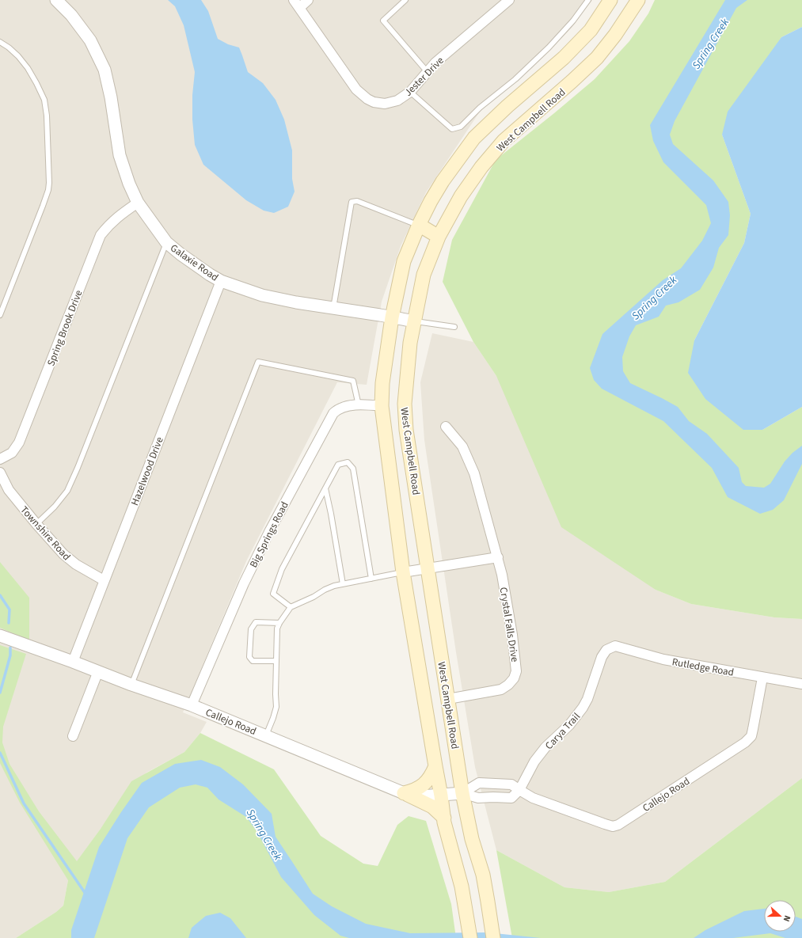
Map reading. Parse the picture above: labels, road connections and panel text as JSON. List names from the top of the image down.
{
  "streets": {
    "main road": ["West Campbell Road"],
    "street": [
      "Jester Drive",
      "Galaxie Road",
      "Spring Brook Drive",
      "Hazelwood Drive",
      "Townshire Road",
      "Big Springs Road",
      "Crystal Falls Drive",
      "Rutledge Road",
      "Callejo Road",
      "Carya Trail"
    ]
  },
  "crossings": [
    ["West Campbell Road", "Galaxie Road"],
    ["West Campbell Road", "Crystal Falls Drive"],
    ["West Campbell Road", "Callejo Road"],
    ["Galaxie Road", "Spring Brook Drive"],
    ["Galaxie Road", "Hazelwood Drive"],
    ["Hazelwood Drive", "Townshire Road"],
    ["Hazelwood Drive", "Callejo Road"],
    ["Big Springs Road", "Callejo Road"],
    ["Rutledge Road", "Callejo Road"],
    ["Rutledge Road", "Carya Trail"],
    ["Callejo Road", "Carya Trail"]
  ],
  "water": ["Spring Creek"],
  "north": "right"
}
